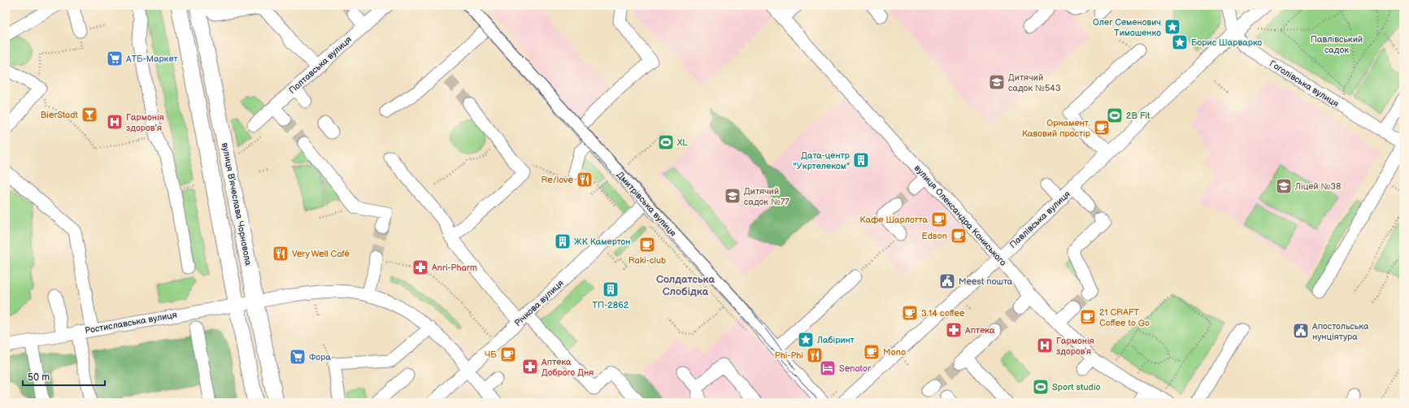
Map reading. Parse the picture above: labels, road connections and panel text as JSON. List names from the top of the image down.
{
  "streets": {
    "main road": ["вулиця Вʼячеслава Чорновола"],
    "street": [
      "Полтавська вулиця",
      "Гоголівська вулиця",
      "Дмитрівська вулиця",
      "вулиця Олександра Кониського",
      "Павлівська вулиця",
      "Річкова вулиця",
      "Ростиславська вулиця"
    ]
  },
  "crossings": [
    ["Гоголівська вулиця", "Павлівська вулиця"],
    ["вулиця Вʼячеслава Чорновола", "Ростиславська вулиця"],
    ["Дмитрівська вулиця", "Річкова вулиця"],
    ["вулиця Олександра Кониського", "Павлівська вулиця"],
    ["Річкова вулиця", "Ростиславська вулиця"]
  ],
  "districts": ["Солдатська Слобідка"],
  "parks": ["Павлівський садок"],
  "places": {
    "place": ["Олег Семенович Тимошенко", "Борис Шарварко", "Лабіринт"],
    "supermarket": ["АТБ-Маркет", "Фора"],
    "school or university": ["Дитячий садок №543", "Ліцей №38", "Дитячий садок №77"],
    "bar": ["BierStadt"],
    "sports": ["2B Fit", "XL", "Sport studio"],
    "hospital": ["Гармонія здоров'я", "Гармонія здоровʼя"],
    "cafe": [
      "Орнамент. Кавовий простір",
      "Кафе Шарлотта",
      "Edson",
      "Raki-club",
      "3.14 coffee",
      "21 CRAFT Coffee to Go",
      "Mono",
      "ЧБ"
    ],
    "building": ["Дата-центр \"Укртелеком\"", "ЖК Камертон", "ТП-2862"],
    "restaurant": ["Re/love", "Very Well Café", "Phi-Phi"],
    "pharmacy": ["Anri-Pharm", "Аптека", "Аптека Доброго Дня"],
    "public building": ["Meest пошта", "Апостольська нунціятура"],
    "hotel": ["Senator"]
  },
  "scale_bar": "50 m"
}
